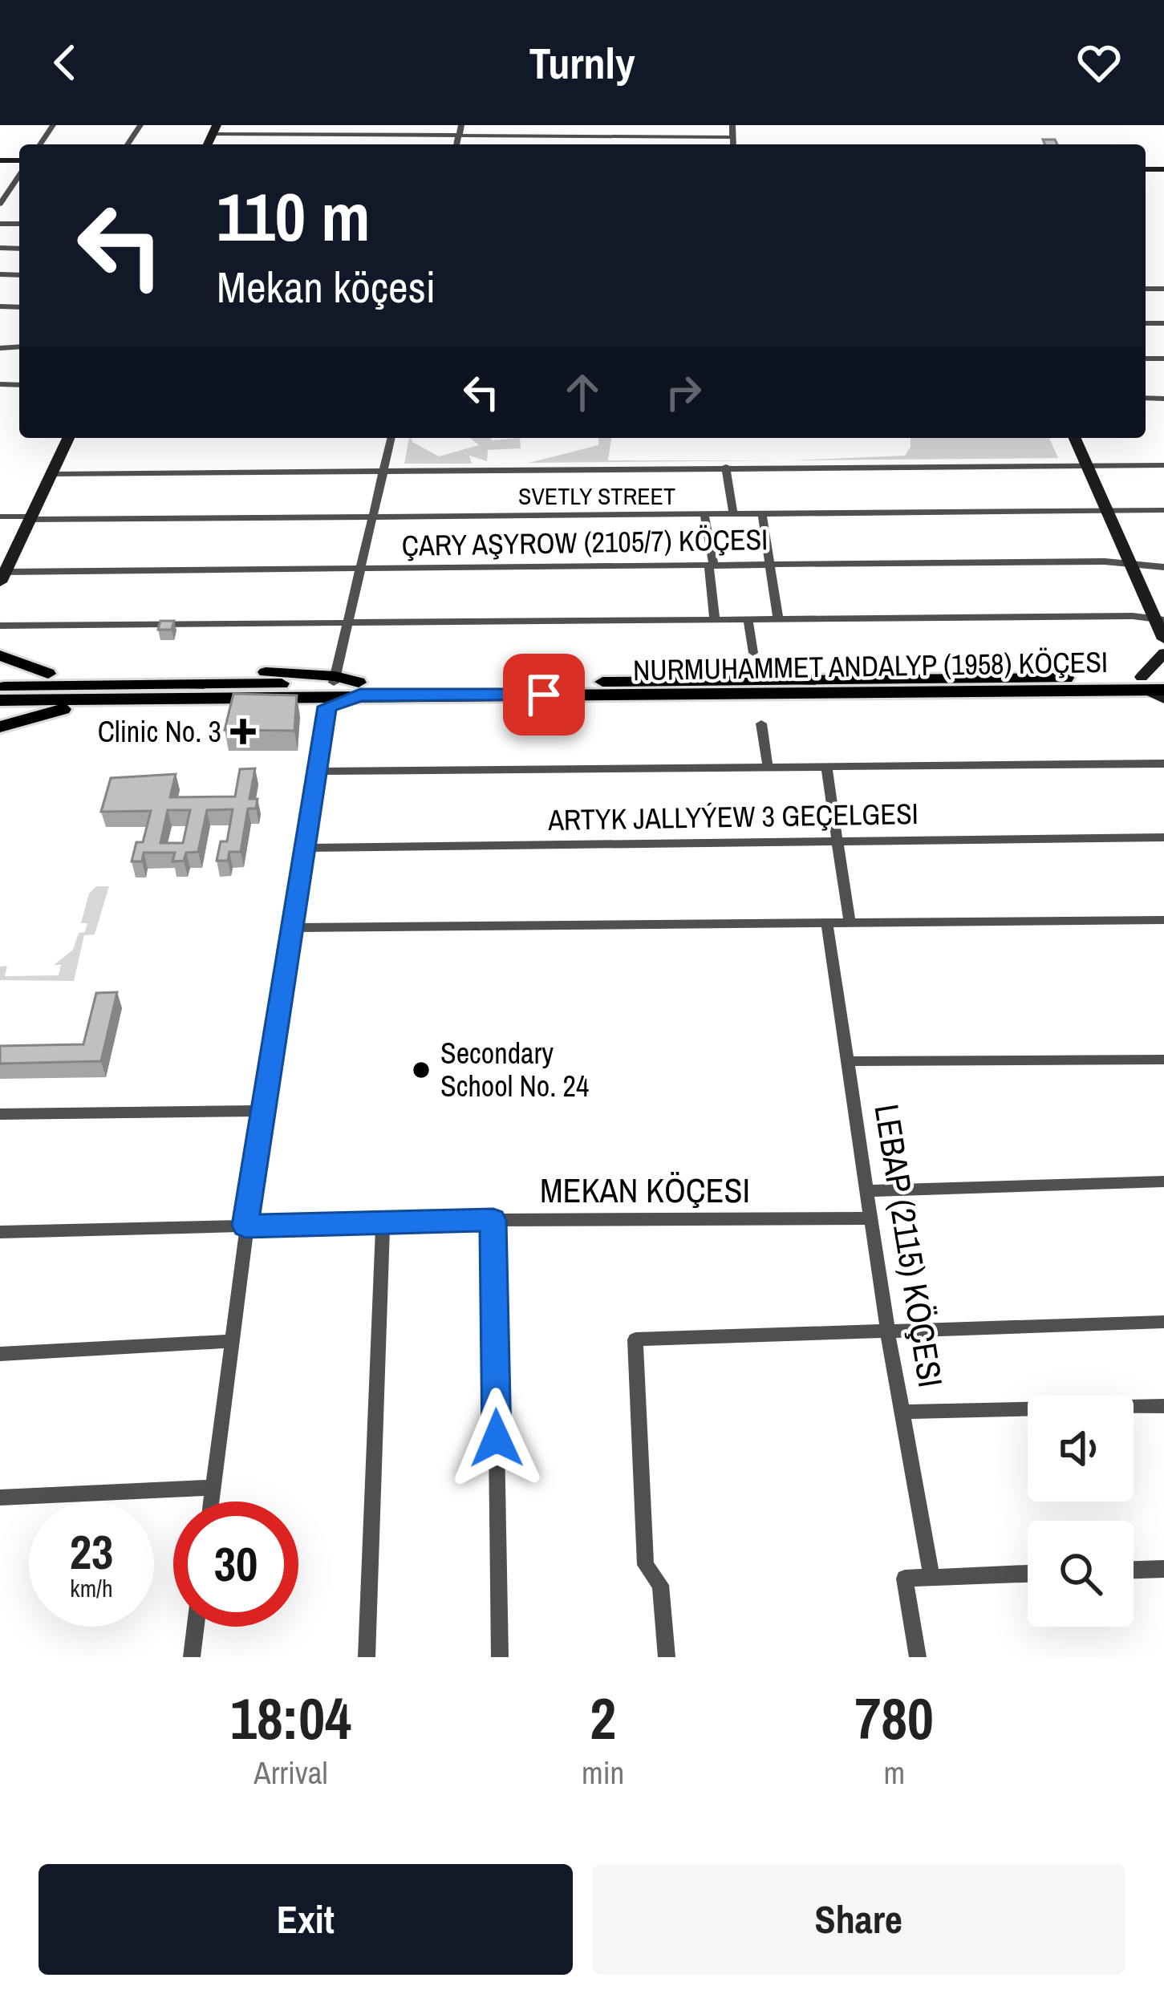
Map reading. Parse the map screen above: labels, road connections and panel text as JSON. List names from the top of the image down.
{
  "streets": {
    "main road": ["NURMUHAMMET ANDALYP (1958) KÖÇESI"],
    "street": [
      "SVETLY STREET",
      "ÇARY AŞYROW (2105/7) KÖÇESI",
      "ARTYK JALLYÝEW 3 GEÇELGESI",
      "MEKAN KÖÇESI",
      "LEBAP (2115) KÖÇESI"
    ]
  },
  "crossings": [
    ["MEKAN KÖÇESI", "LEBAP (2115) KÖÇESI"]
  ],
  "places": {
    "health": ["Clinic No. 3"],
    "other": ["Secondary School No. 24"]
  },
  "page": {
    "header": "Turnly",
    "turn": ["110 m", "Mekan köçesi"],
    "speed": "23 km/h",
    "limit": "30",
    "eta": [
      "18:04",
      "Arrival",
      "2",
      "min",
      "780",
      "m"
    ],
    "buttons": ["Exit", "Share"]
  }
}
